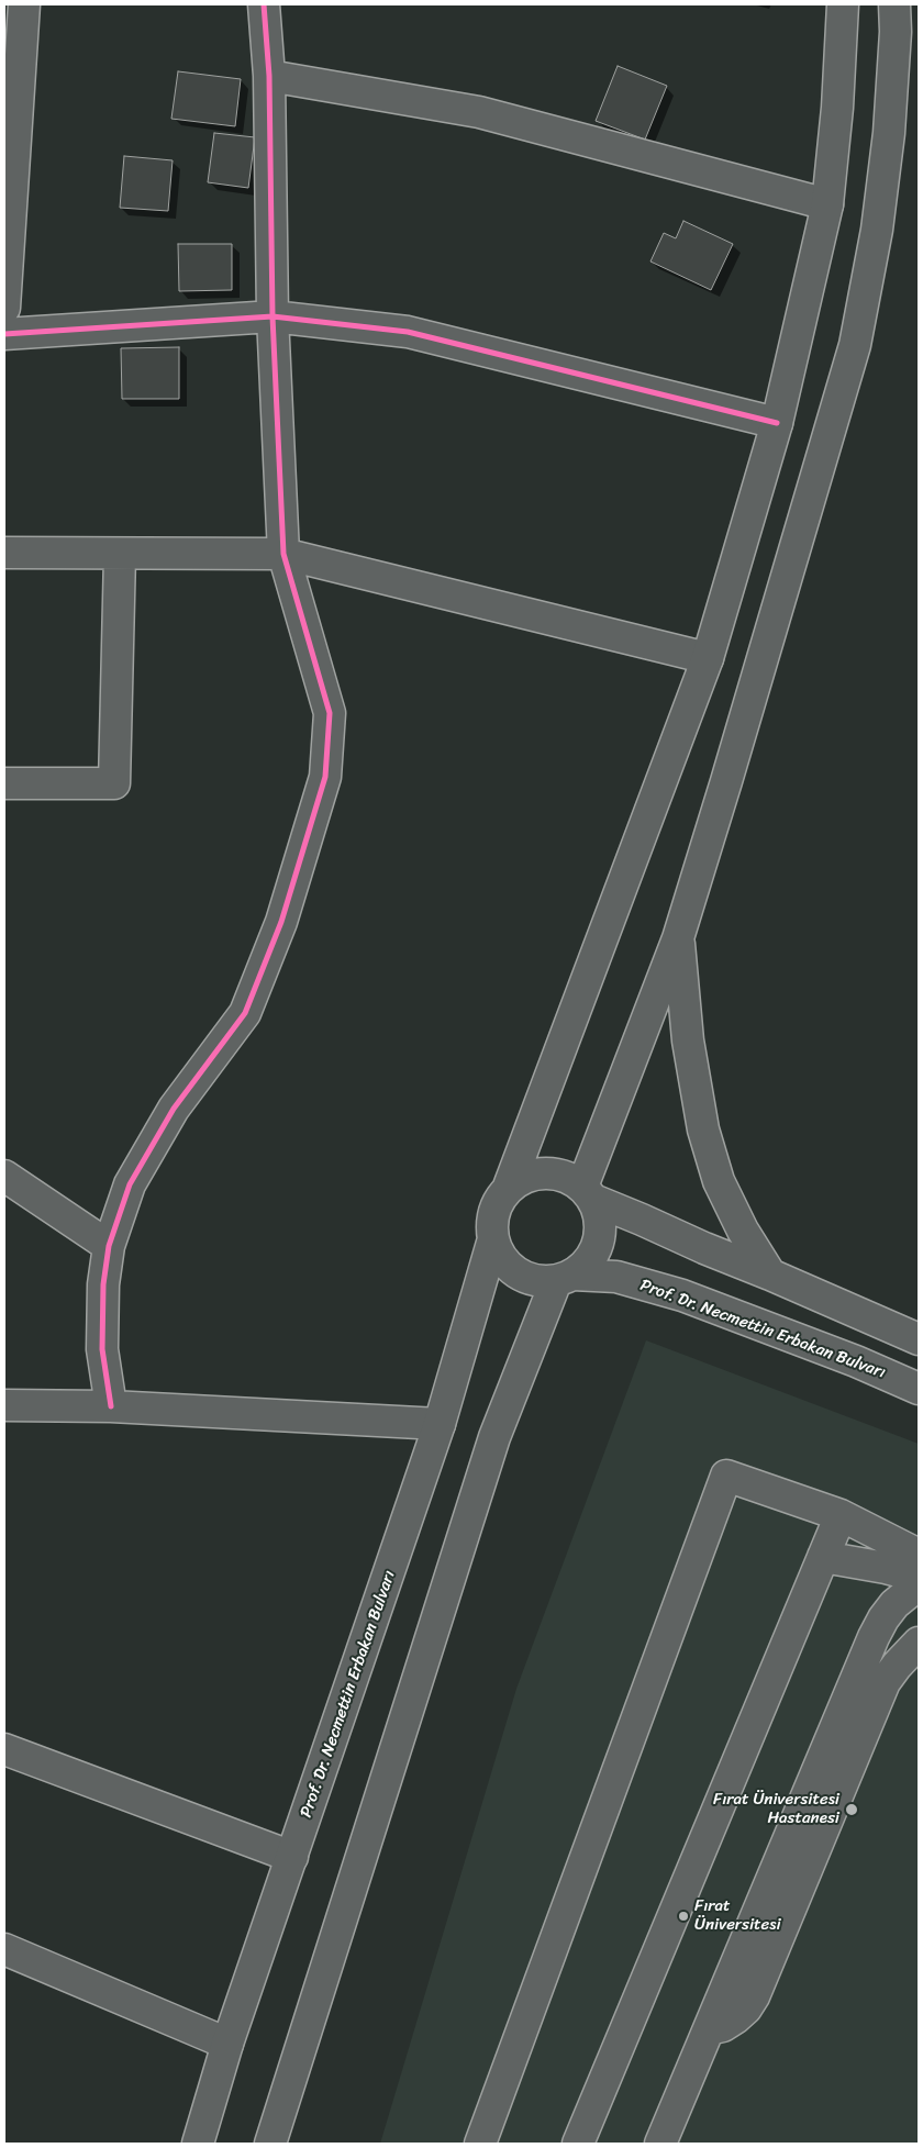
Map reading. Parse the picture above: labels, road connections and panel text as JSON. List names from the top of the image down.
{
  "streets": {
    "main road": ["Prof. Dr. Necmettin Erbakan Bulvarı"]
  },
  "places": ["Fırat Üniversitesi Hastanesi", "Fırat Üniversitesi"]
}
